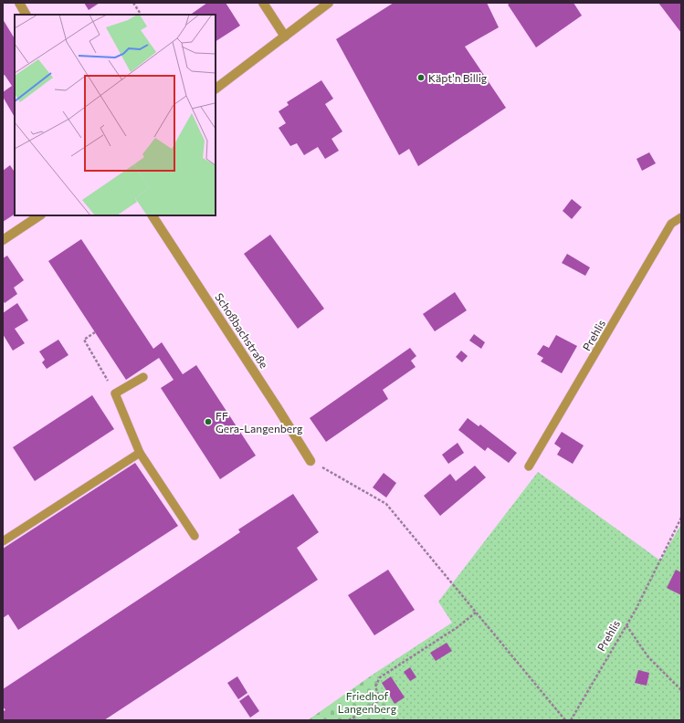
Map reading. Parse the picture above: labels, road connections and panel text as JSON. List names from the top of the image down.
{
  "streets": {
    "street": ["Schoßbachstraße"],
    "lane": ["Prehlis"]
  },
  "parks": ["Friedhof Langenberg"],
  "places": ["Käpt'n Billig", "FF Gera-Langenberg"]
}
